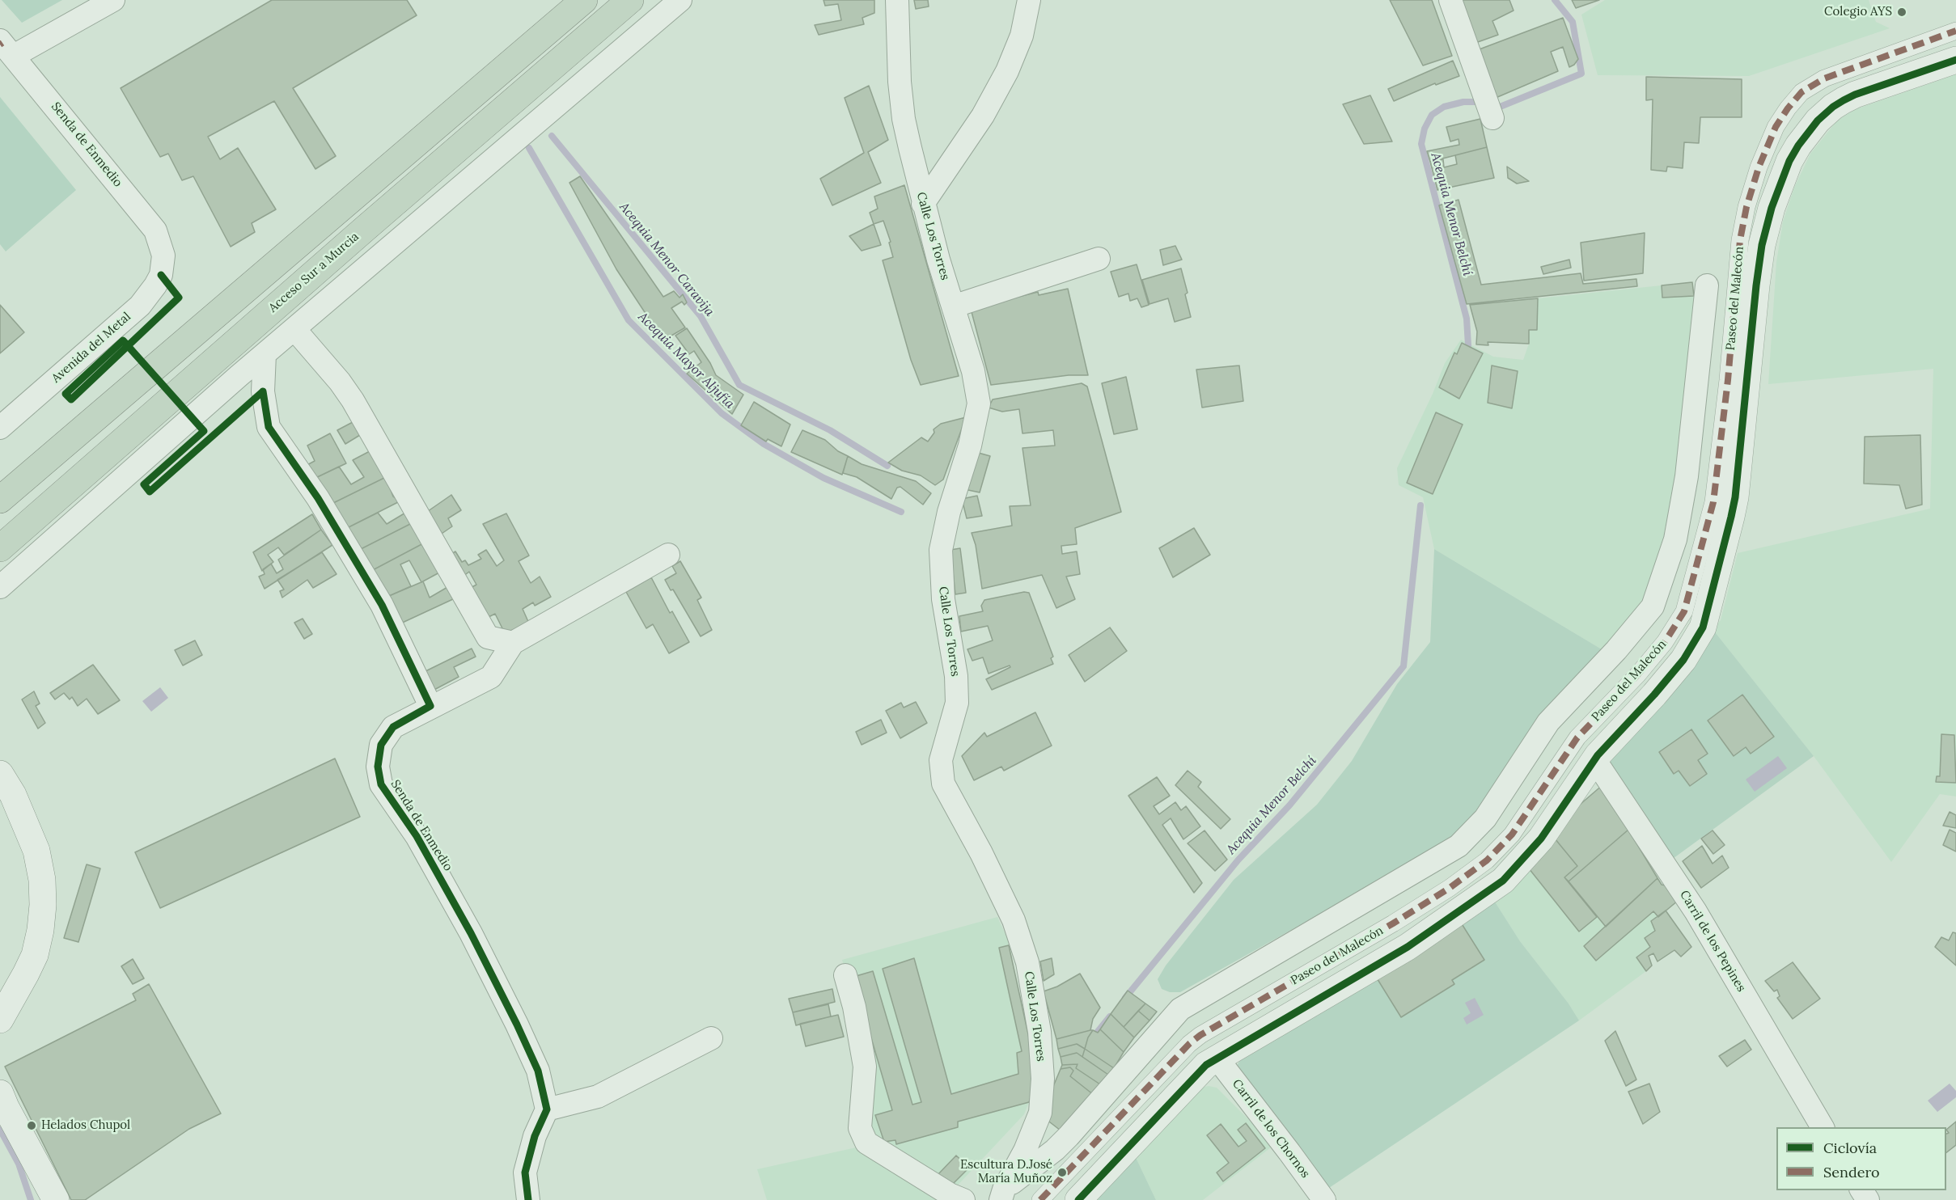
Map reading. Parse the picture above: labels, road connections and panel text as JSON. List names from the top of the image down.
{
  "streets": {
    "highway": ["Acceso Sur a Murcia"],
    "street": [
      "Senda de Enmedio",
      "Calle Los Torres",
      "Paseo del Malecón",
      "Avenida del Metal",
      "Carril de los Pepines",
      "Carril de los Chornos"
    ]
  },
  "crossings": [
    ["Senda de Enmedio", "Avenida del Metal"]
  ],
  "water": ["Acequia Menor Belchí", "Acequia Menor Caravija", "Acequia Mayor Aljufía"],
  "places": ["Colegio AYS", "Helados Chupol", "Escultura D.José María Muñoz"],
  "legend": ["Ciclovía", "Sendero"]
}
